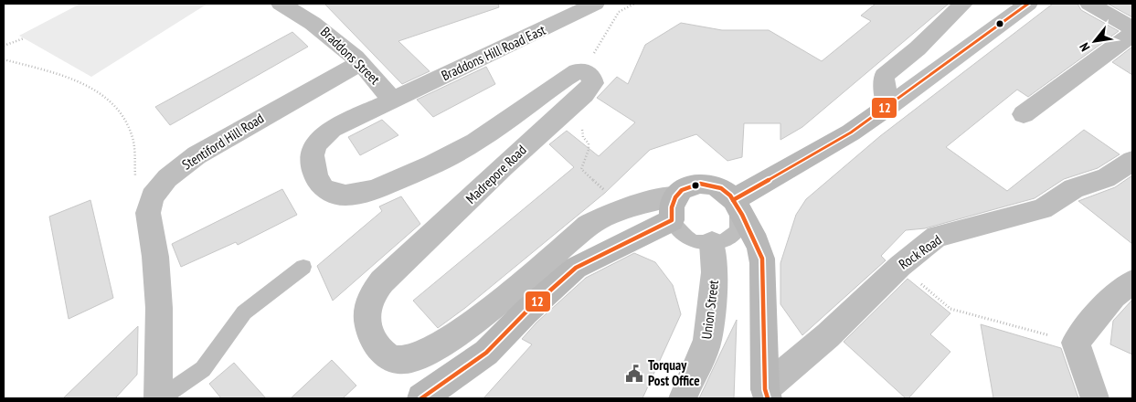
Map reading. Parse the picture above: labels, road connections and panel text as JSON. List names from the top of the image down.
{
  "streets": {
    "street": [
      "Braddons Hill Road East",
      "Braddons Street",
      "Stentiford Hill Road",
      "Madrepore Road",
      "Rock Road",
      "Union Street"
    ]
  },
  "crossings": [
    ["Braddons Hill Road East", "Braddons Street"],
    ["Braddons Street", "Stentiford Hill Road"],
    ["Madrepore Road", "Union Street"]
  ],
  "places": {
    "public building": ["Torquay Post Office"]
  },
  "lines": ["transit line 12"],
  "north": "bottom left"
}
